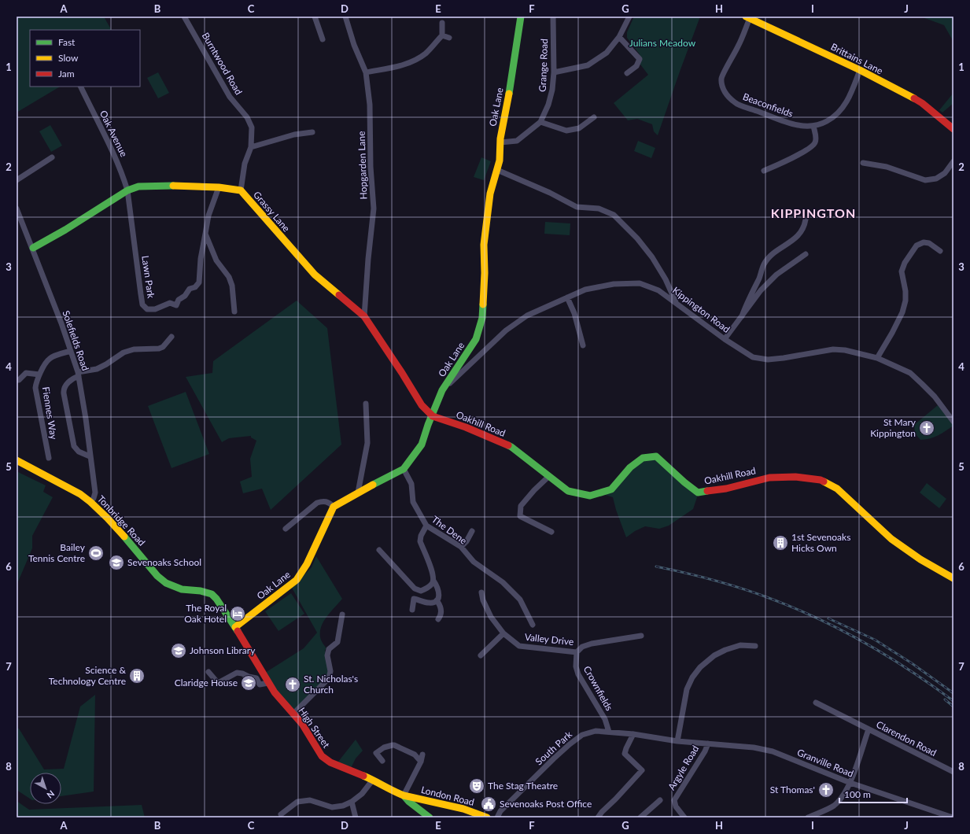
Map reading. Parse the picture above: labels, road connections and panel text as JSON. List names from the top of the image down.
{
  "streets": {
    "street": [
      "Brittains Lane",
      "Burntwood Road",
      "Grange Road",
      "Beaconfields",
      "Oak Lane",
      "Oak Avenue",
      "Hopgarden Lane",
      "Grassy Lane",
      "Lawn Park",
      "Kippington Road",
      "Solefields Road",
      "Fiennes Way",
      "Oakhill Road",
      "Tonbridge Road",
      "The Dene",
      "Valley Drive",
      "Crownfields",
      "High Street",
      "Clarendon Road",
      "South Park",
      "Granville Road",
      "Argyle Road",
      "London Road"
    ]
  },
  "crossings": [
    ["Brittains Lane", "Beaconfields"],
    ["Burntwood Road", "Grassy Lane"],
    ["Grange Road", "Oak Lane"],
    ["Oak Lane", "Grassy Lane"],
    ["Oak Lane", "Kippington Road"],
    ["Oak Lane", "Oakhill Road"],
    ["Oak Lane", "The Dene"],
    ["Oak Lane", "High Street"],
    ["Oak Avenue", "Grassy Lane"],
    ["Oak Avenue", "Lawn Park"],
    ["Hopgarden Lane", "Grassy Lane"],
    ["Grassy Lane", "Lawn Park"],
    ["Grassy Lane", "Solefields Road"],
    ["Grassy Lane", "Oakhill Road"],
    ["Solefields Road", "Fiennes Way"],
    ["Solefields Road", "Tonbridge Road"],
    ["Tonbridge Road", "High Street"],
    ["Valley Drive", "Crownfields"],
    ["Crownfields", "South Park"],
    ["High Street", "London Road"],
    ["Clarendon Road", "Granville Road"],
    ["South Park", "Granville Road"],
    ["South Park", "Argyle Road"],
    ["Granville Road", "Argyle Road"]
  ],
  "districts": ["KIPPINGTON"],
  "parks": ["Julians Meadow"],
  "places": {
    "church": ["St Mary Kippington", "St. Nicholas's Church", "St Thomas'"],
    "building": ["1st Sevenoaks Hicks Own", "Science & Technology Centre"],
    "sports": ["Bailey Tennis Centre"],
    "school or university": ["Sevenoaks School", "Johnson Library", "Claridge House"],
    "hotel": ["The Royal Oak Hotel"],
    "theatre": ["The Stag Theatre"],
    "public building": ["Sevenoaks Post Office"]
  },
  "legend": ["Fast", "Slow", "Jam"],
  "scale_bar": "100 m",
  "north": "bottom right",
  "grid": {
    "columns": [
      "A",
      "B",
      "C",
      "D",
      "E",
      "F",
      "G",
      "H",
      "I",
      "J"
    ],
    "rows": [
      "1",
      "2",
      "3",
      "4",
      "5",
      "6",
      "7",
      "8"
    ]
  }
}
